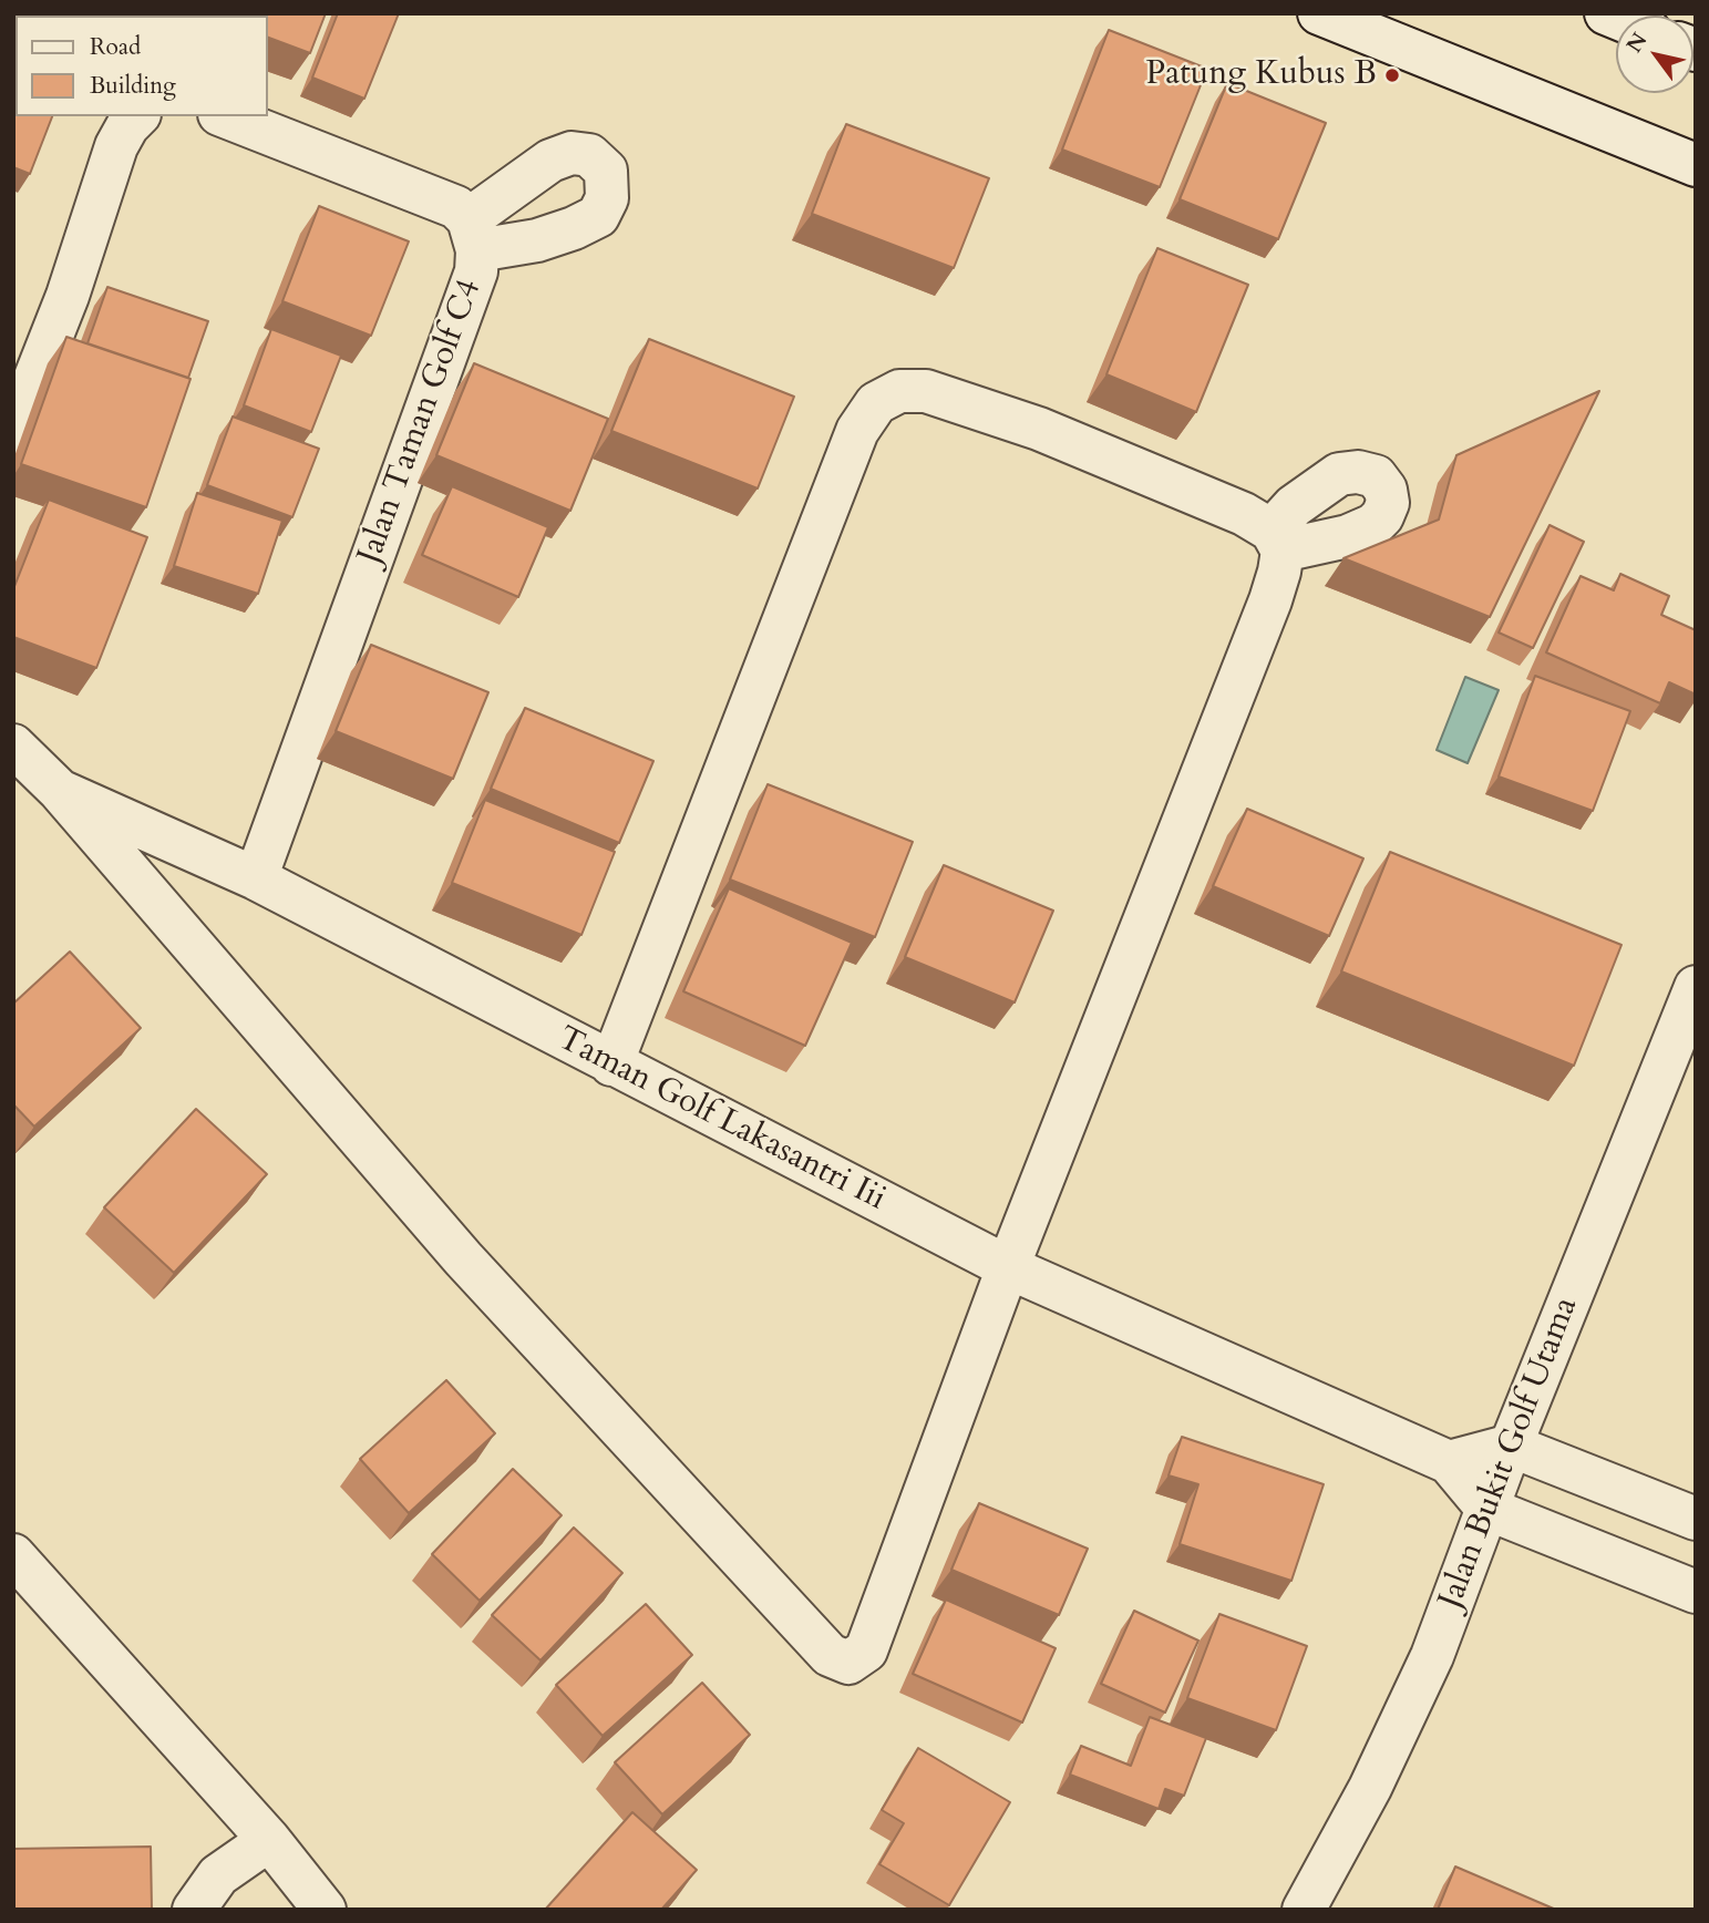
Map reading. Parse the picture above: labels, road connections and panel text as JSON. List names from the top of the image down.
{
  "streets": {
    "street": ["Jalan Taman Golf C4", "Taman Golf Lakasantri Iii", "Jalan Bukit Golf Utama"]
  },
  "crossings": [
    ["Jalan Taman Golf C4", "Taman Golf Lakasantri Iii"],
    ["Taman Golf Lakasantri Iii", "Jalan Bukit Golf Utama"]
  ],
  "places": ["Patung Kubus B"],
  "legend": ["Road", "Building"],
  "north": "top left"
}
